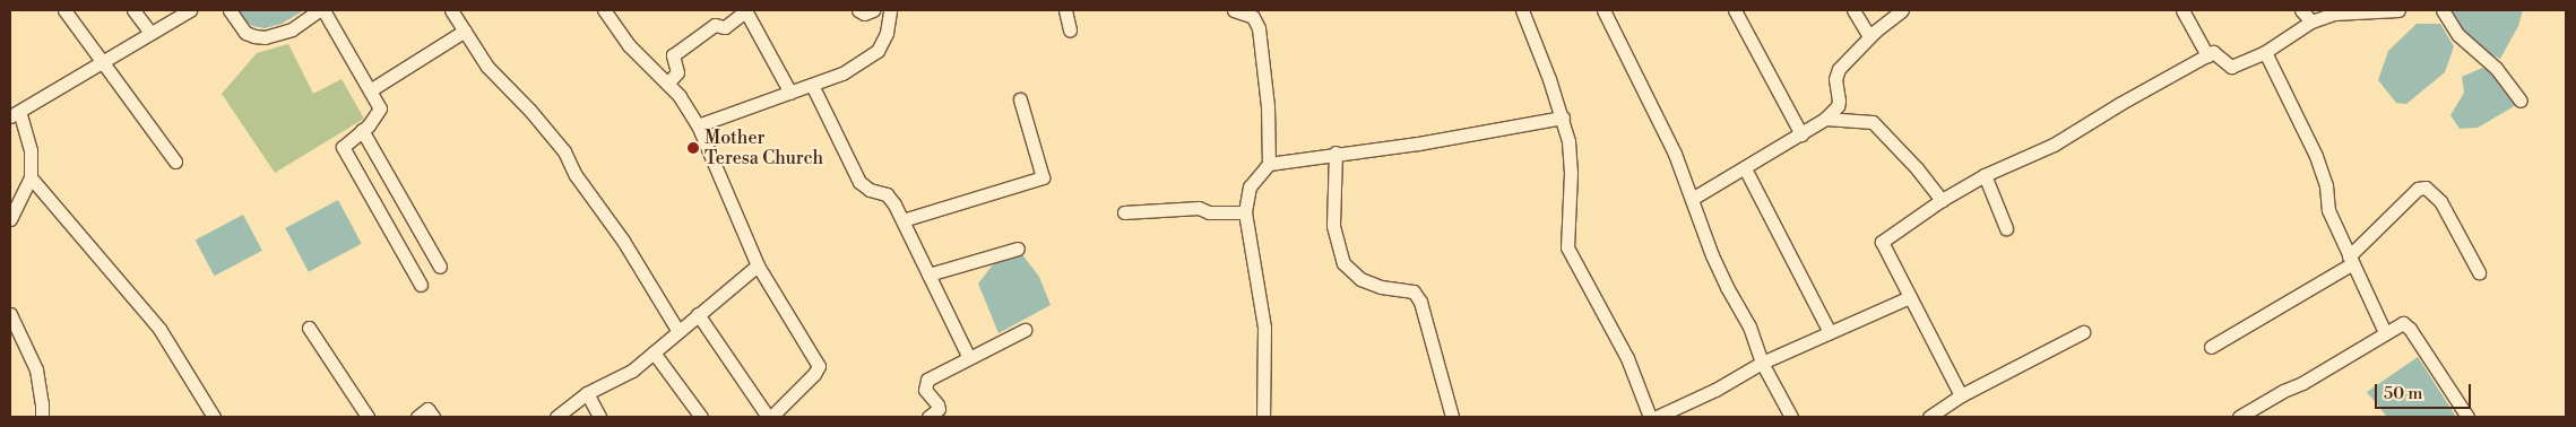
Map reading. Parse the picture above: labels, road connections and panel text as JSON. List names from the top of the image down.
{
  "places": ["Mother Teresa Church"],
  "scale_bar": "50 m"
}
